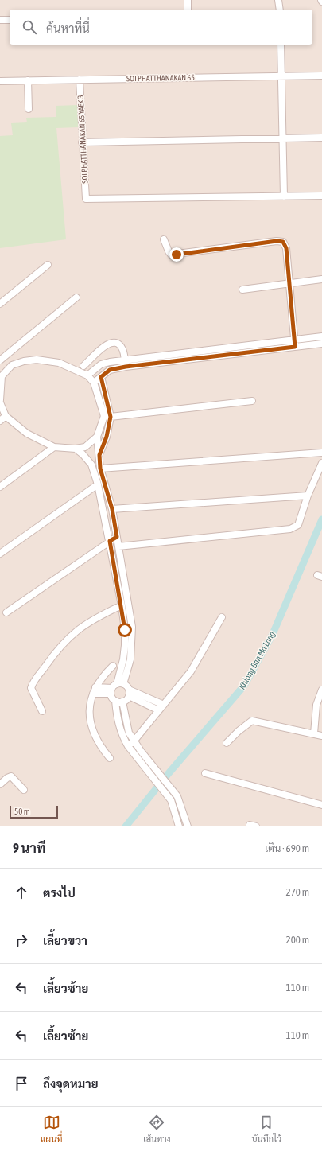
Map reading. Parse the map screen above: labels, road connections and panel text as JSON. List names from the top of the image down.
{
  "streets": {
    "street": ["SOI PHATTHANAKAN 65", "SOI PHATTHANAKAN 65 YAEK 3"]
  },
  "crossings": [
    ["SOI PHATTHANAKAN 65", "SOI PHATTHANAKAN 65 YAEK 3"]
  ],
  "water": ["Khlong Ban Ma Lang"],
  "scale_bar": "50 m",
  "page": {
    "search": "ค้นหาที่นี่",
    "scale": "50 m",
    "heading": ["9 นาที", "เดิน · 690 m"],
    "list": [
      ["ตรงไป", "270 m"],
      ["เลี้ยวขวา", "200 m"],
      ["เลี้ยวซ้าย", "110 m"],
      ["เลี้ยวซ้าย", "110 m"],
      "ถึงจุดหมาย"
    ],
    "nav": ["แผนที่", "เส้นทาง", "บันทึกไว้"]
  }
}
